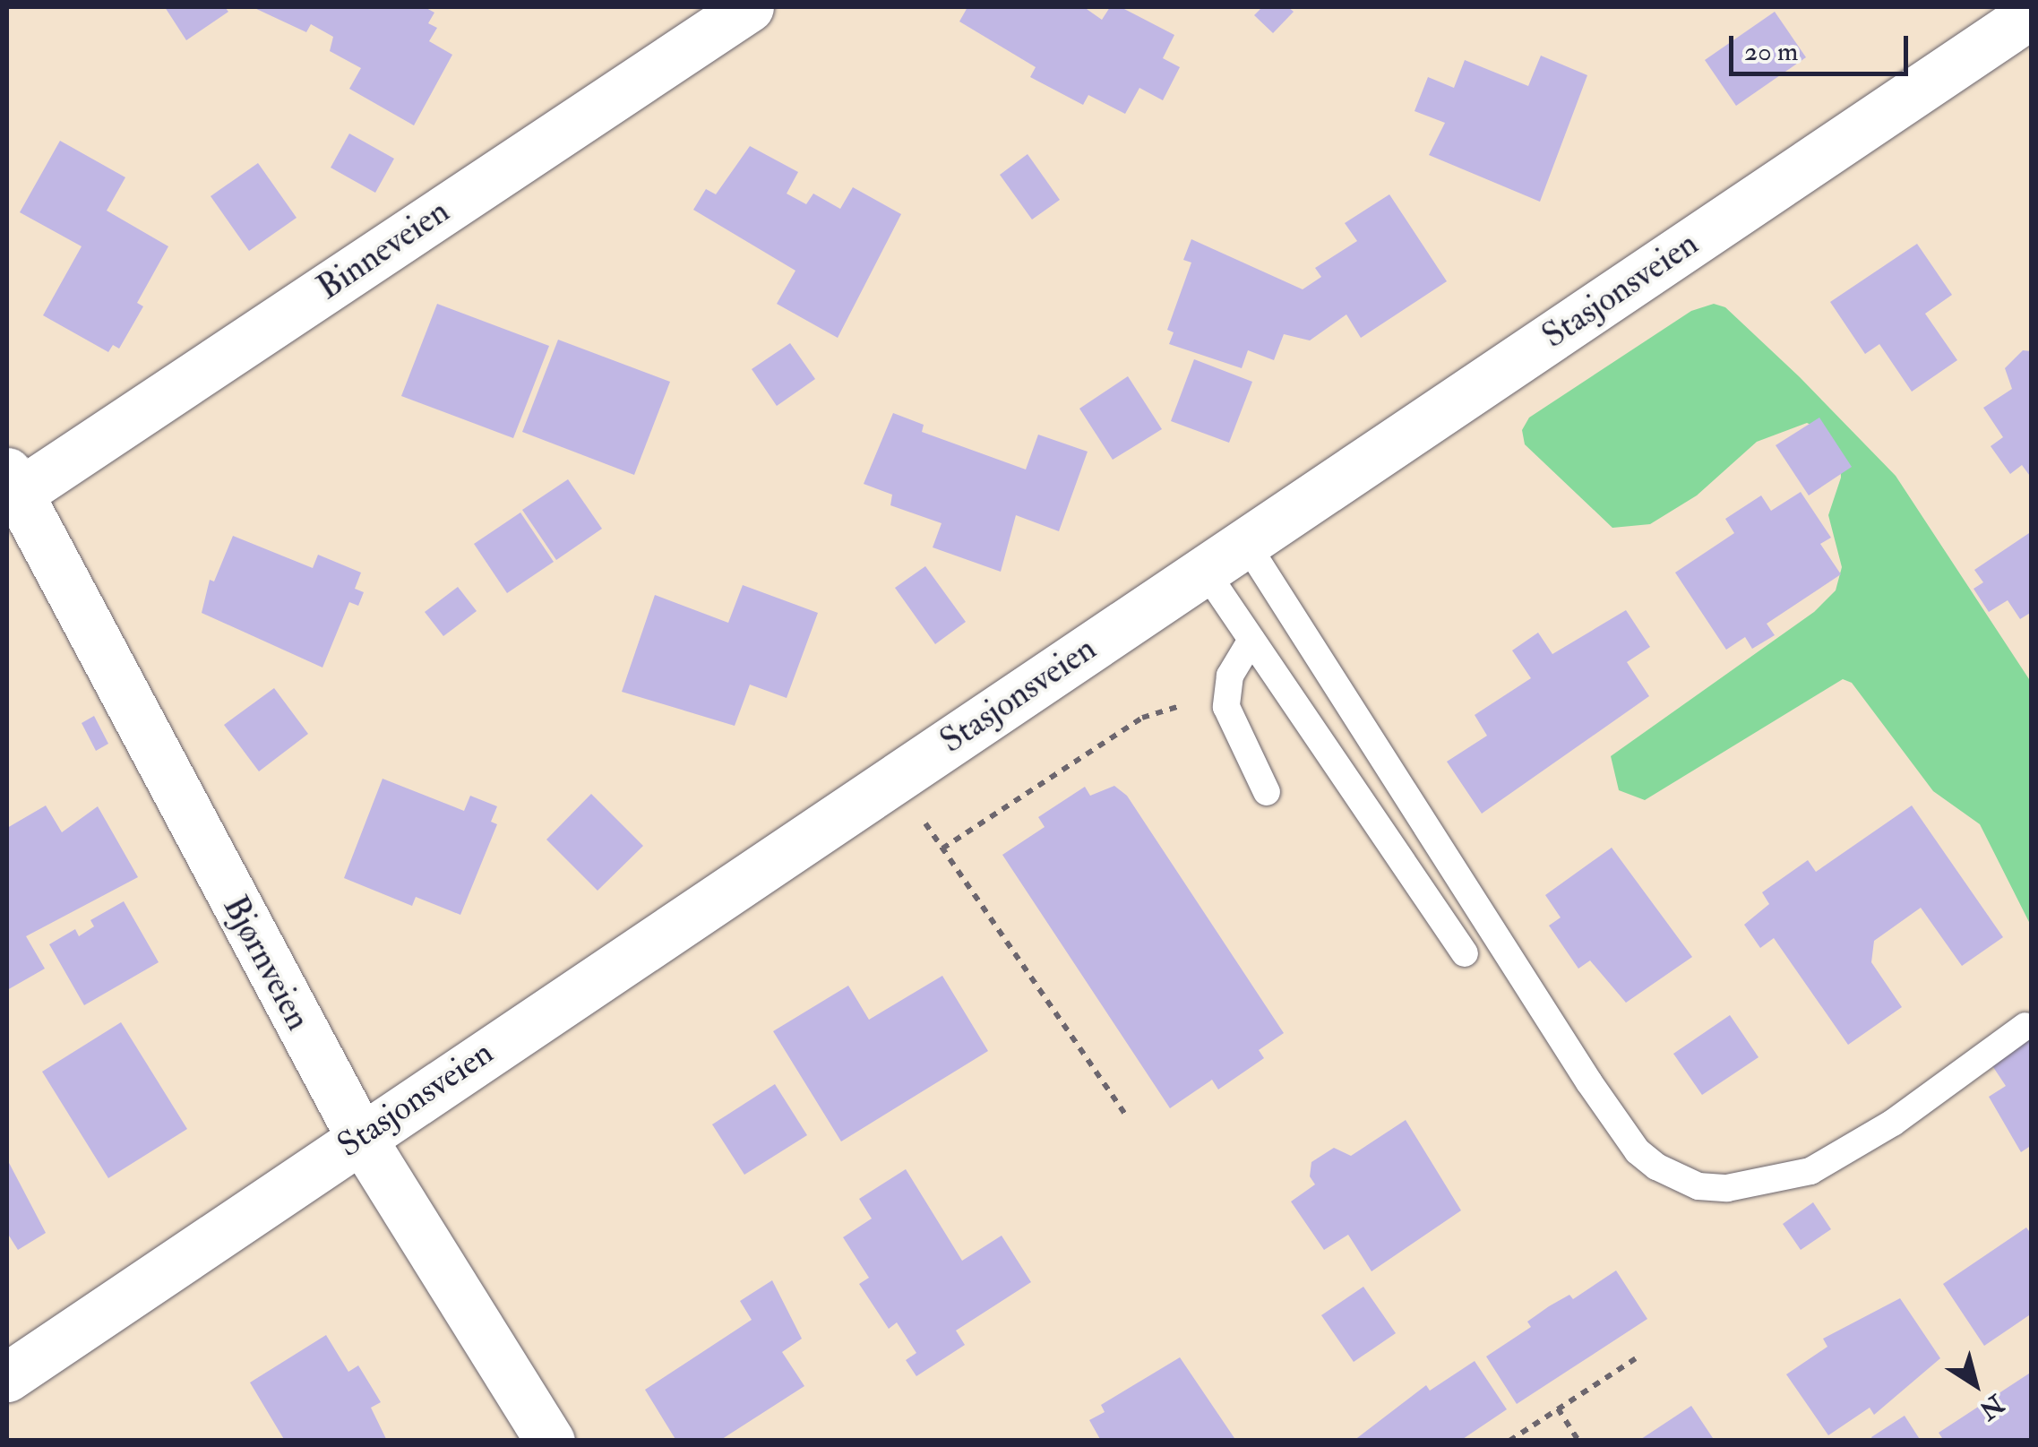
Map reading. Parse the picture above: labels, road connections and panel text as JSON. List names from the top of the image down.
{
  "streets": {
    "street": ["Binneveien", "Stasjonsveien", "Bjørnveien"]
  },
  "crossings": [
    ["Binneveien", "Bjørnveien"],
    ["Stasjonsveien", "Bjørnveien"]
  ],
  "scale_bar": "20 m",
  "north": "bottom right"
}
